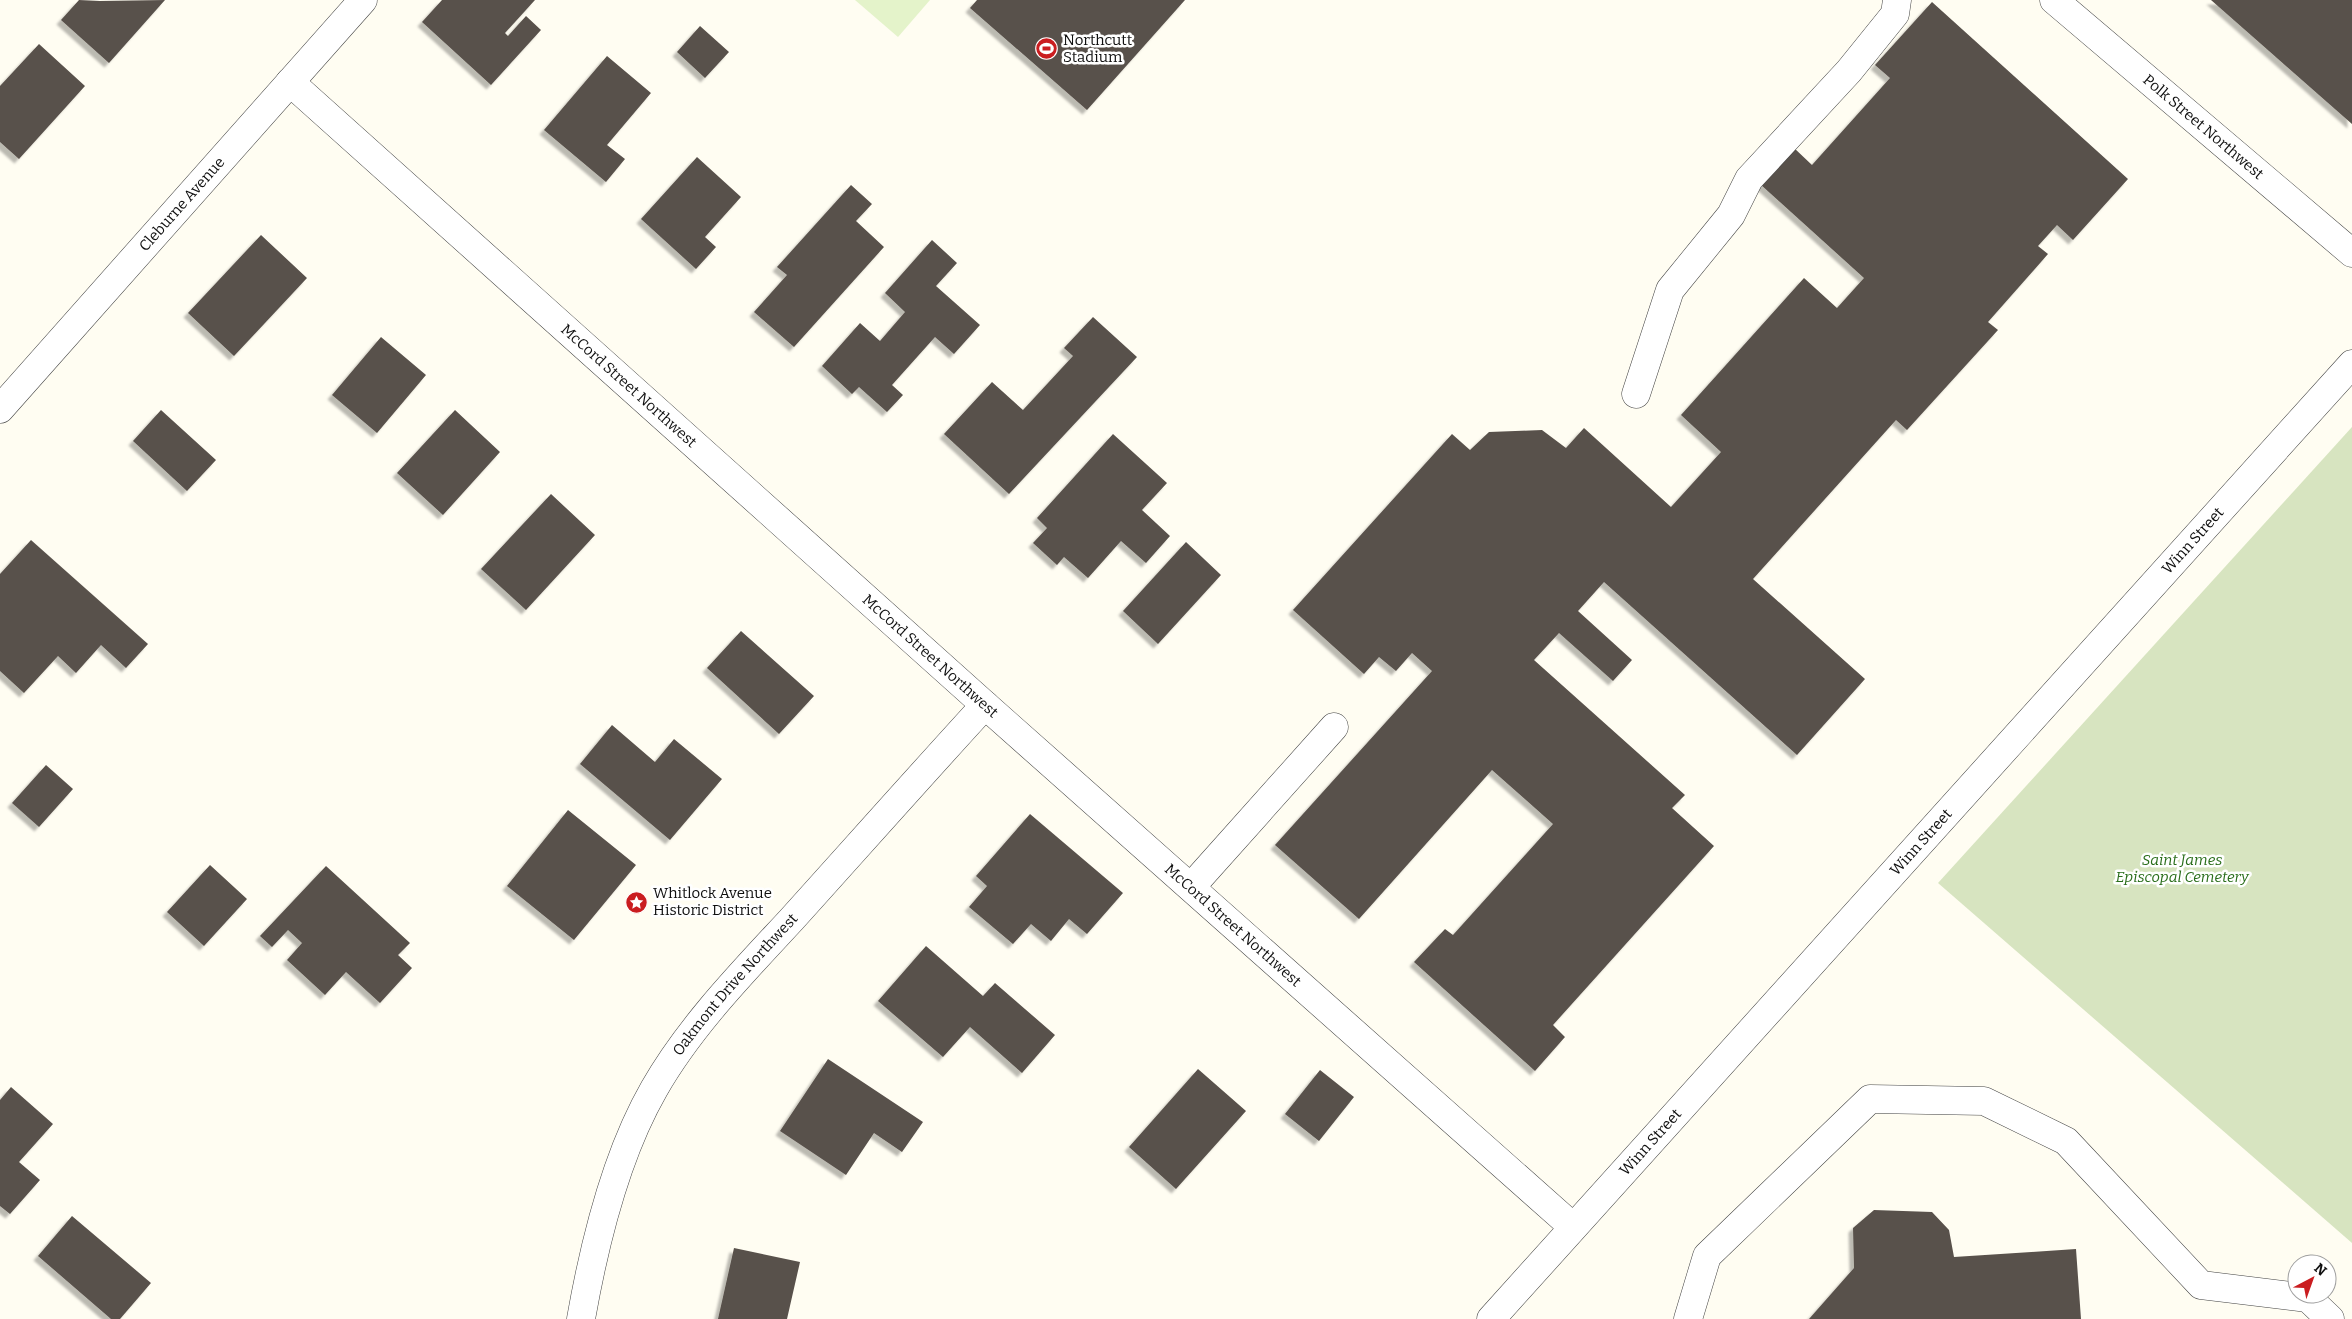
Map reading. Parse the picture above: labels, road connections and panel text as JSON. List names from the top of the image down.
{
  "streets": {
    "street": [
      "Polk Street Northwest",
      "Cleburne Avenue",
      "McCord Street Northwest",
      "Winn Street",
      "Oakmont Drive Northwest"
    ]
  },
  "crossings": [
    ["Cleburne Avenue", "McCord Street Northwest"],
    ["McCord Street Northwest", "Winn Street"],
    ["McCord Street Northwest", "Oakmont Drive Northwest"]
  ],
  "parks": ["Saint James Episcopal Cemetery"],
  "places": {
    "sports": ["Northcutt Stadium"],
    "place": ["Whitlock Avenue Historic District"]
  },
  "north": "top right"
}
